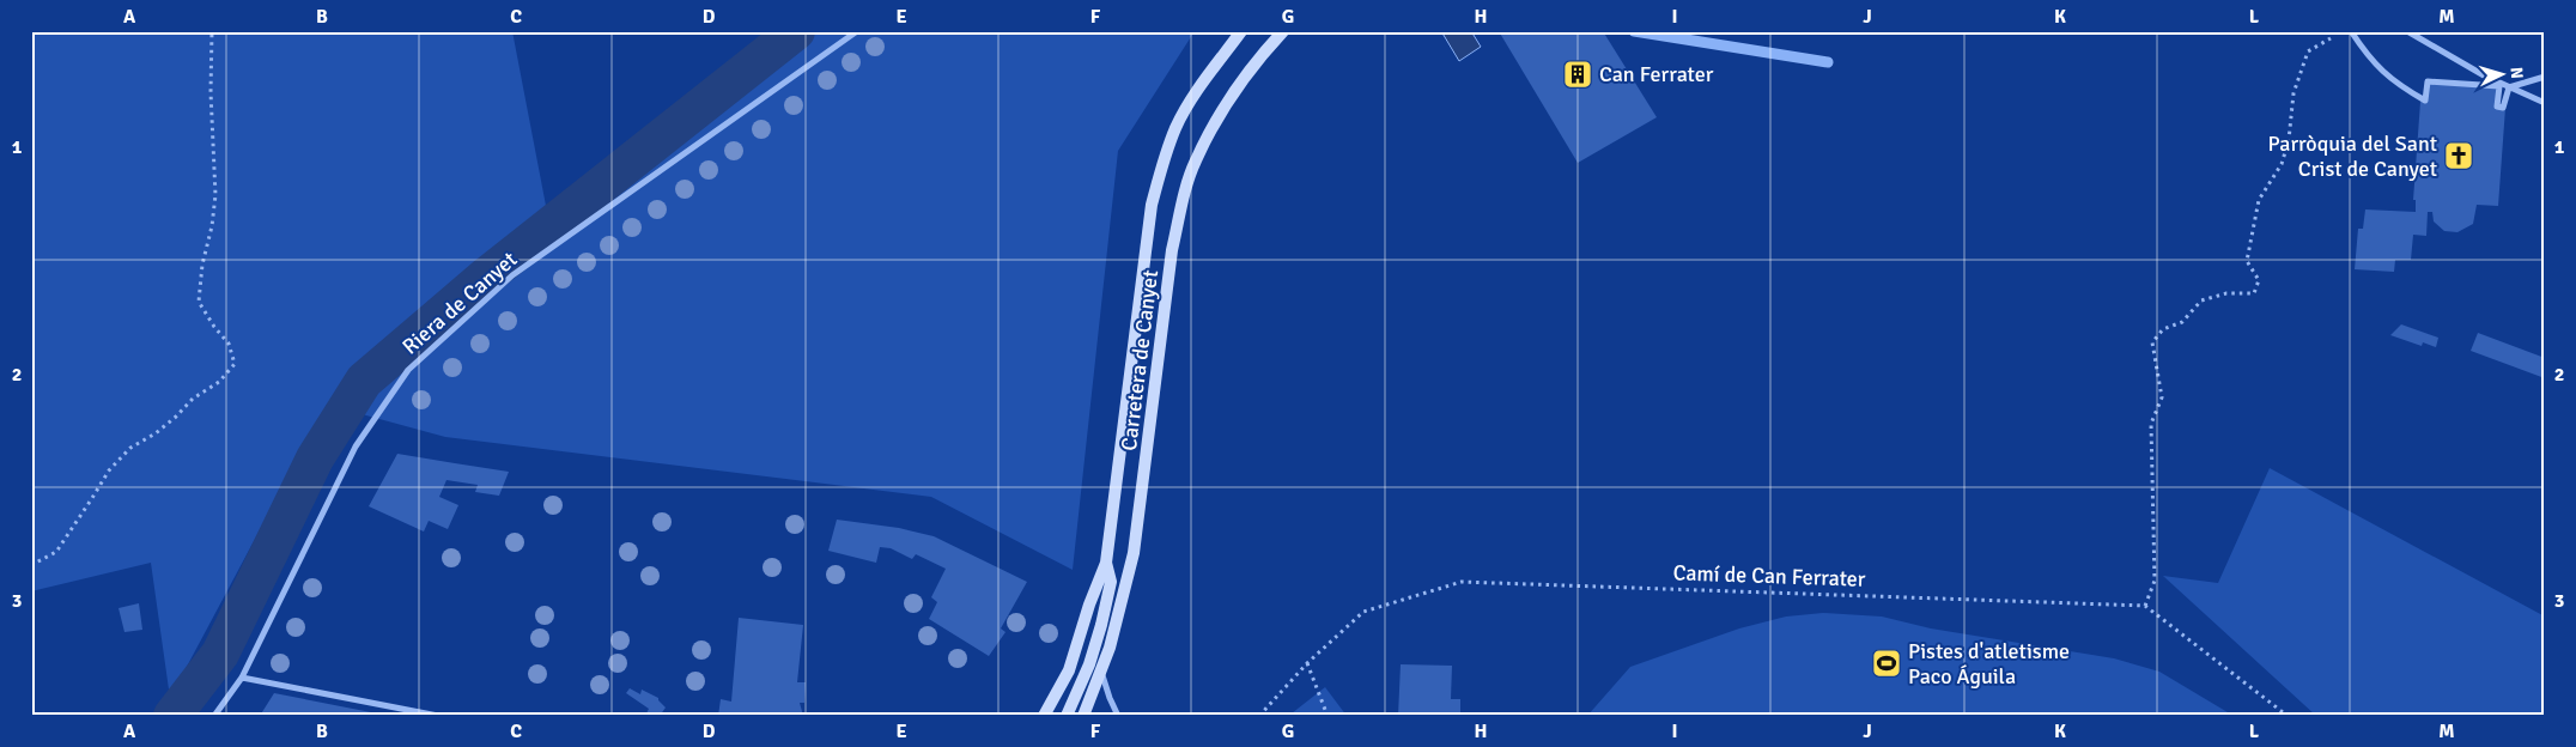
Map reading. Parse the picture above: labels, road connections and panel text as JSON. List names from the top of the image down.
{
  "streets": {
    "street": ["Riera de Canyet", "Carretera de Canyet"],
    "path": ["Camí de Can Ferrater"]
  },
  "places": {
    "building": ["Can Ferrater"],
    "church": ["Parròquia del Sant Crist de Canyet"],
    "sports": ["Pistes d'atletisme Paco Águila"]
  },
  "north": "right",
  "grid": {
    "columns": [
      "A",
      "B",
      "C",
      "D",
      "E",
      "F",
      "G",
      "H",
      "I",
      "J",
      "K",
      "L",
      "M"
    ],
    "rows": ["1", "2", "3"]
  }
}
